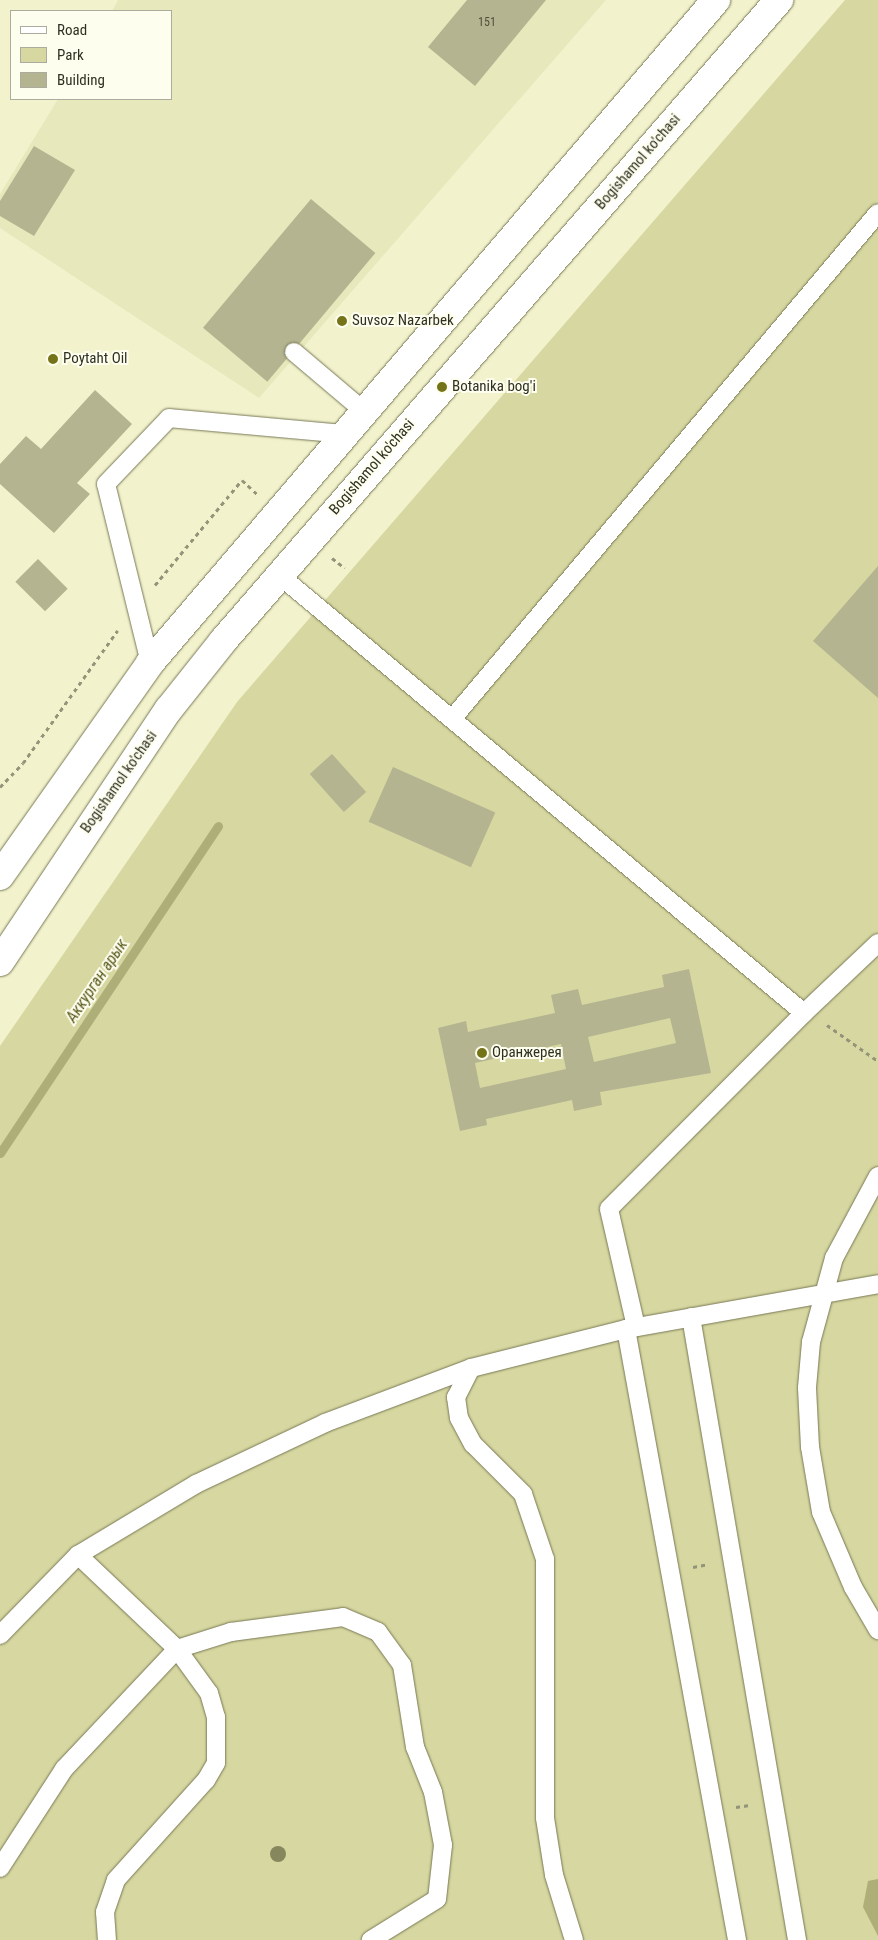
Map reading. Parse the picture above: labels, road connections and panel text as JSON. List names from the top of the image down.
{
  "streets": {
    "main road": ["Bogishamol ko'chasi"]
  },
  "water": ["Аккурган арык"],
  "places": [
    "Suvsoz Nazarbek",
    "Poytaht Oil",
    "Botanika bog'i",
    "Оранжерея"
  ],
  "house_numbers": ["151"],
  "legend": ["Road", "Park", "Building"]
}
